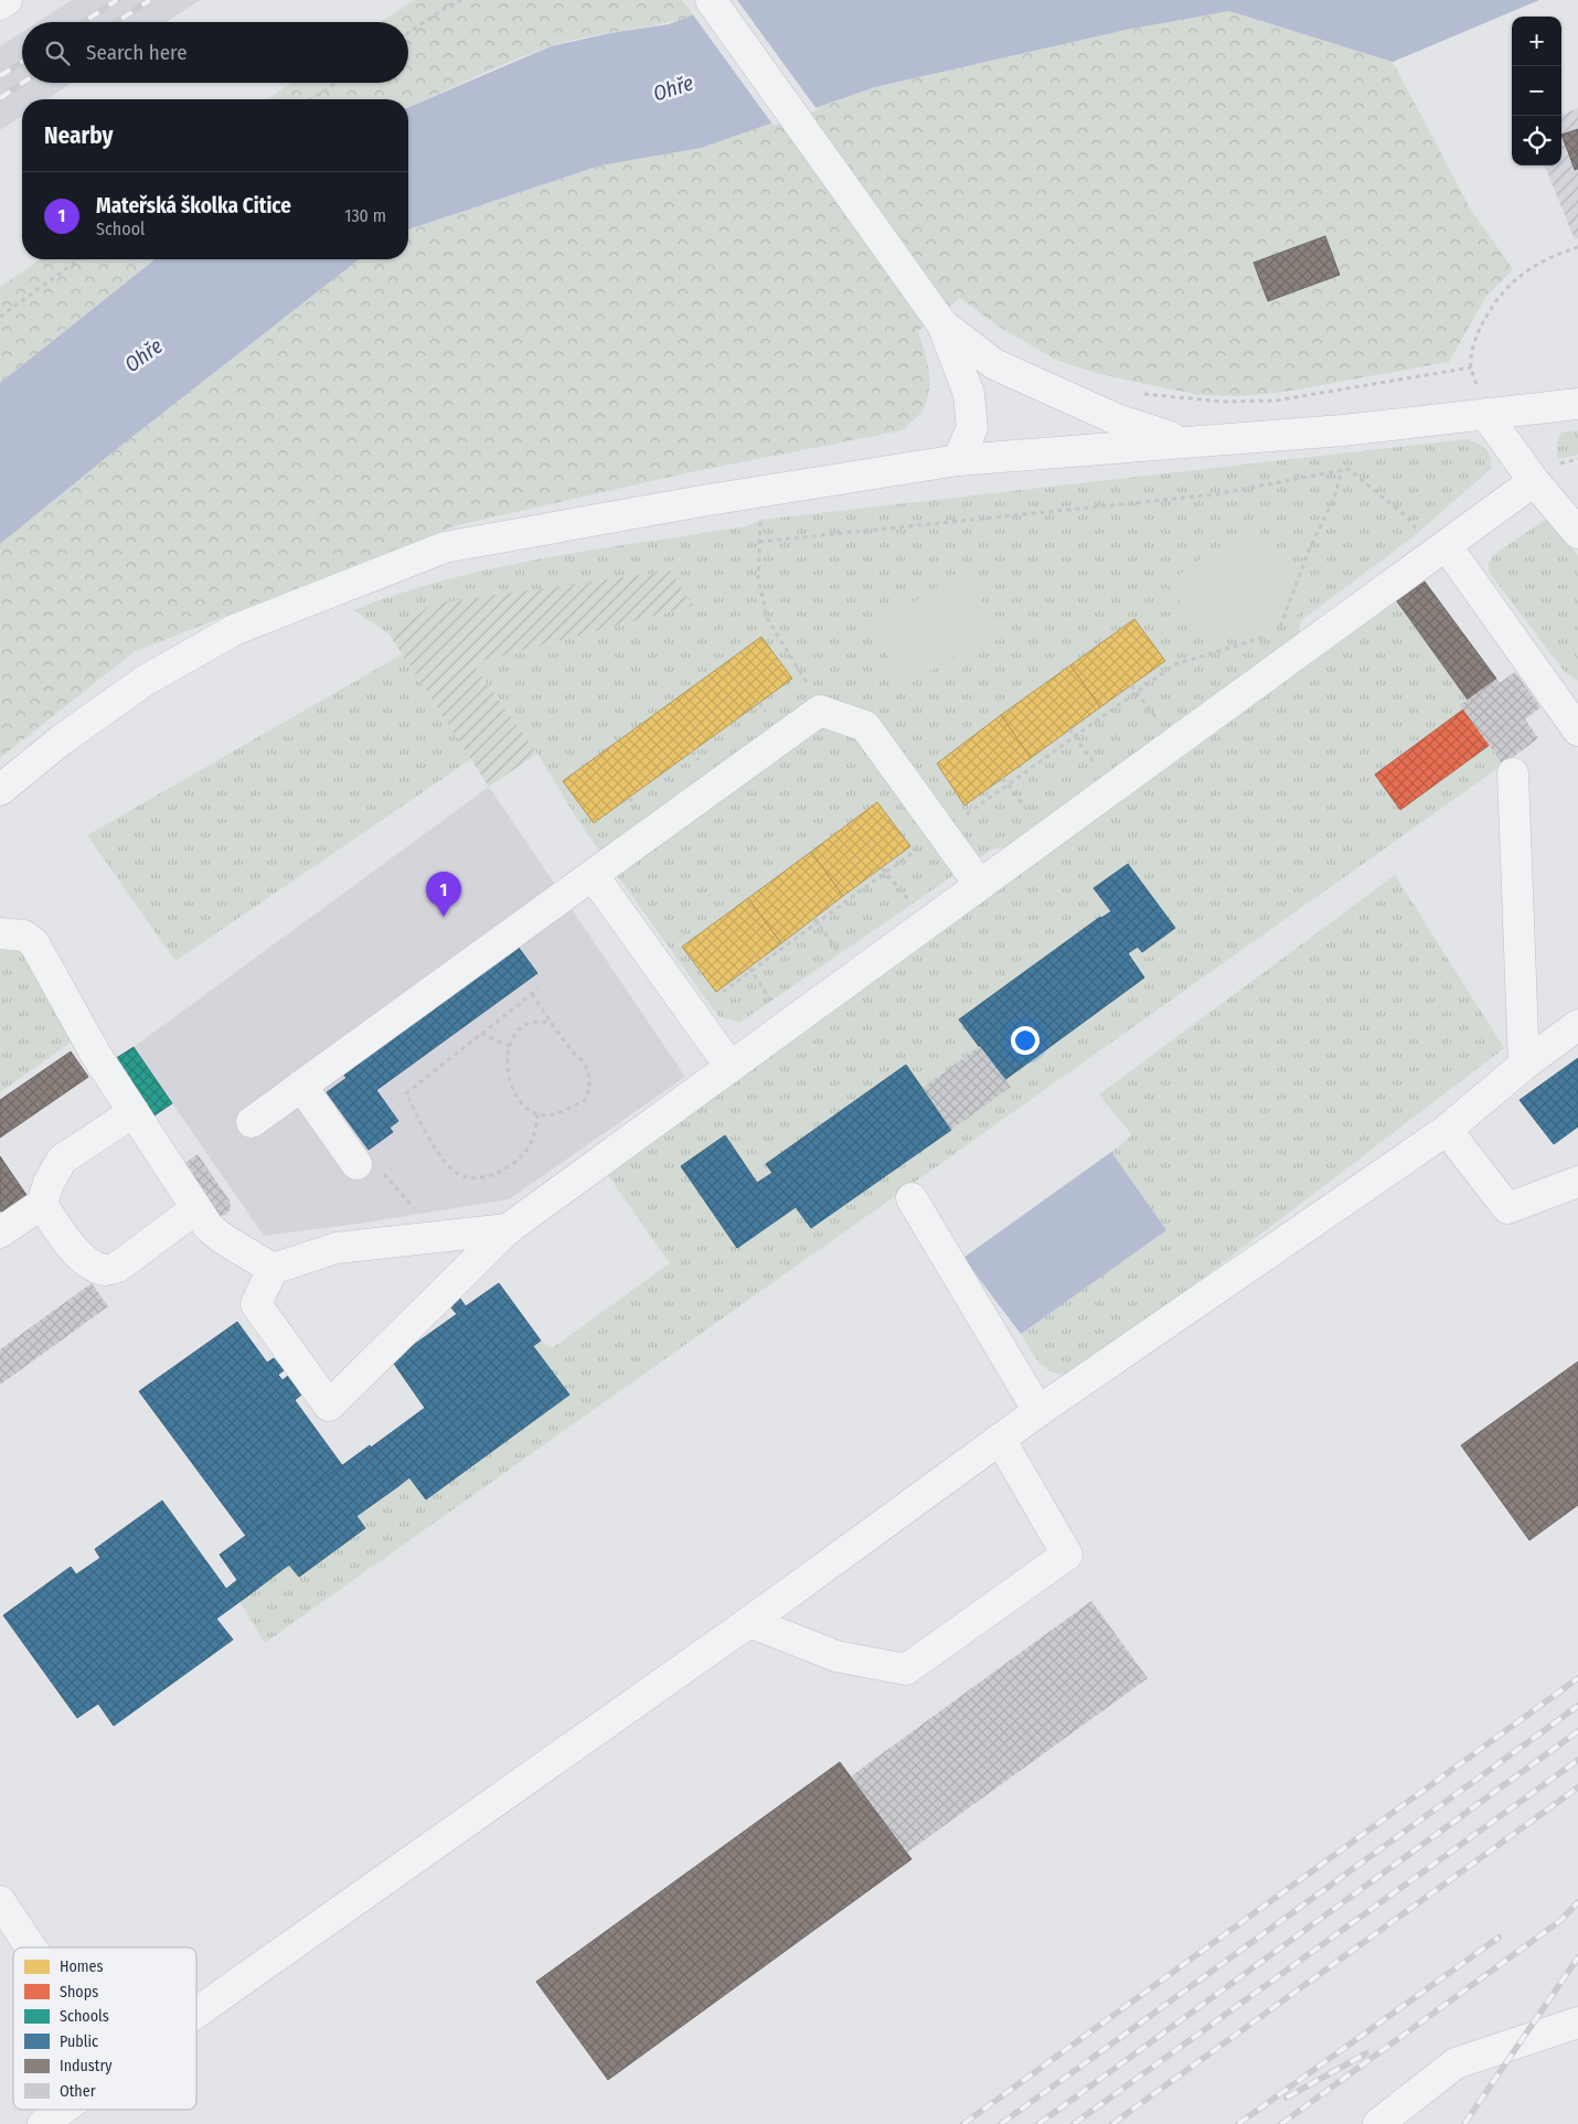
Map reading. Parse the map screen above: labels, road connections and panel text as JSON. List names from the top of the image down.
{
  "water": ["Ohře"],
  "legend": [
    "Homes",
    "Shops",
    "Schools",
    "Public",
    "Industry",
    "Other"
  ],
  "page": {
    "map_buttons": ["+", "−"],
    "search": "Search here",
    "heading": "Nearby",
    "list": [
      {
        "mark": "1",
        "name": "Mateřská školka Citice",
        "note": "School",
        "value": "130 m"
      }
    ],
    "pins": "1"
  }
}
